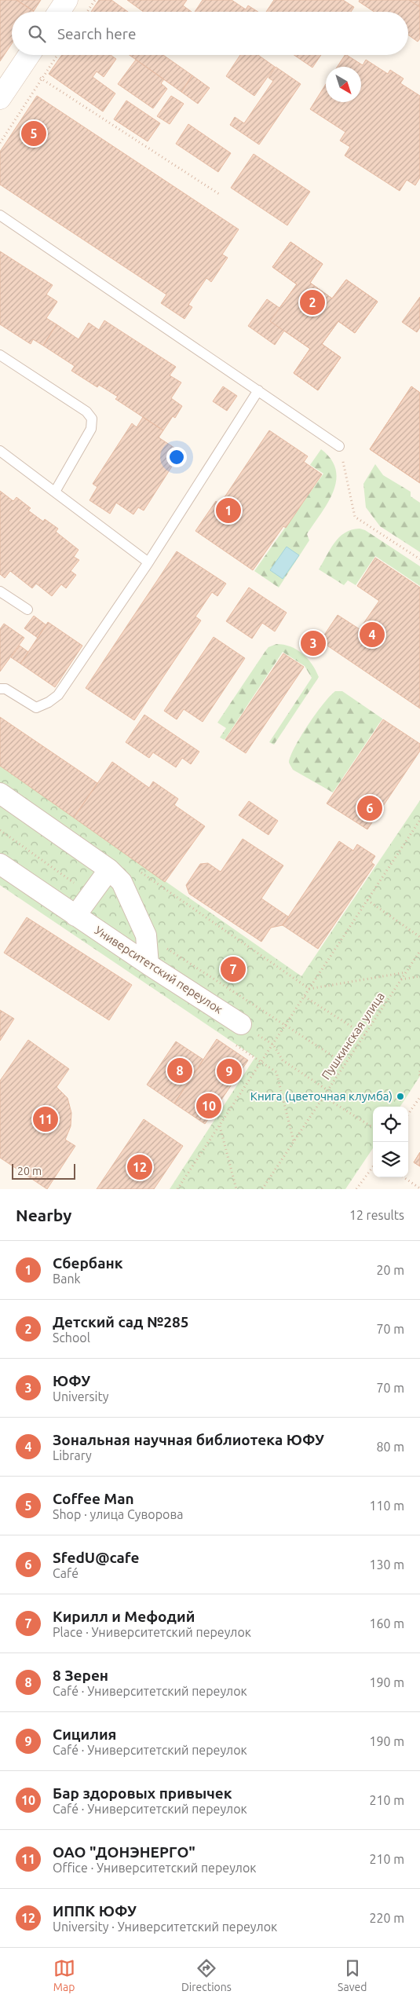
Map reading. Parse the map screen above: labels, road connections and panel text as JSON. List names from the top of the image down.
{
  "streets": {
    "street": ["Университетский переулок"],
    "path": ["Пушкинская улица"]
  },
  "crossings": [
    ["Университетский переулок", "Пушкинская улица"]
  ],
  "places": ["Книга (цветочная клумба)"],
  "scale_bar": "20 m",
  "north": "bottom right",
  "page": {
    "search": "Search here",
    "pins": [
      "5",
      "2",
      "1",
      "4",
      "3",
      "6",
      "7",
      "8",
      "9",
      "10",
      "11",
      "12"
    ],
    "scale": "20 m",
    "heading": ["Nearby", "12 results"],
    "list": [
      {
        "mark": "1",
        "name": "Сбербанк",
        "note": "Bank",
        "value": "20 m"
      },
      {
        "mark": "2",
        "name": "Детский сад №285",
        "note": "School",
        "value": "70 m"
      },
      {
        "mark": "3",
        "name": "ЮФУ",
        "note": "University",
        "value": "70 m"
      },
      {
        "mark": "4",
        "name": "Зональная научная библиотека ЮФУ",
        "note": "Library",
        "value": "80 m"
      },
      {
        "mark": "5",
        "name": "Coffee Man",
        "note": "Shop · улица Суворова",
        "value": "110 m"
      },
      {
        "mark": "6",
        "name": "SfedU@cafe",
        "note": "Café",
        "value": "130 m"
      },
      {
        "mark": "7",
        "name": "Кирилл и Мефодий",
        "note": "Place · Университетский переулок",
        "value": "160 m"
      },
      {
        "mark": "8",
        "name": "8 Зерен",
        "note": "Café · Университетский переулок",
        "value": "190 m"
      },
      {
        "mark": "9",
        "name": "Сицилия",
        "note": "Café · Университетский переулок",
        "value": "190 m"
      },
      {
        "mark": "10",
        "name": "Бар здоровых привычек",
        "note": "Café · Университетский переулок",
        "value": "210 m"
      },
      {
        "mark": "11",
        "name": "ОАО \"ДОНЭНЕРГО\"",
        "note": "Office · Университетский переулок",
        "value": "210 m"
      },
      {
        "mark": "12",
        "name": "ИППК ЮФУ",
        "note": "University · Университетский переулок",
        "value": "220 m"
      }
    ],
    "nav": ["Map", "Directions", "Saved"]
  }
}
